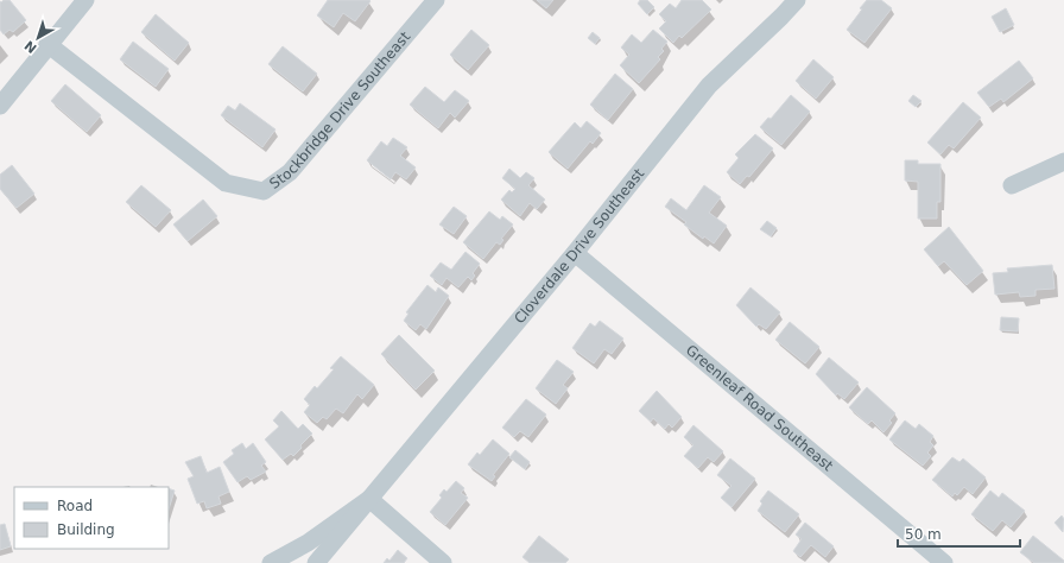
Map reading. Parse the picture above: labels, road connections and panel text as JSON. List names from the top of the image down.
{
  "streets": {
    "street": ["Stockbridge Drive Southeast", "Cloverdale Drive Southeast", "Greenleaf Road Southeast"]
  },
  "crossings": [
    ["Cloverdale Drive Southeast", "Greenleaf Road Southeast"]
  ],
  "legend": ["Road", "Building"],
  "scale_bar": "50 m",
  "north": "bottom left"
}
